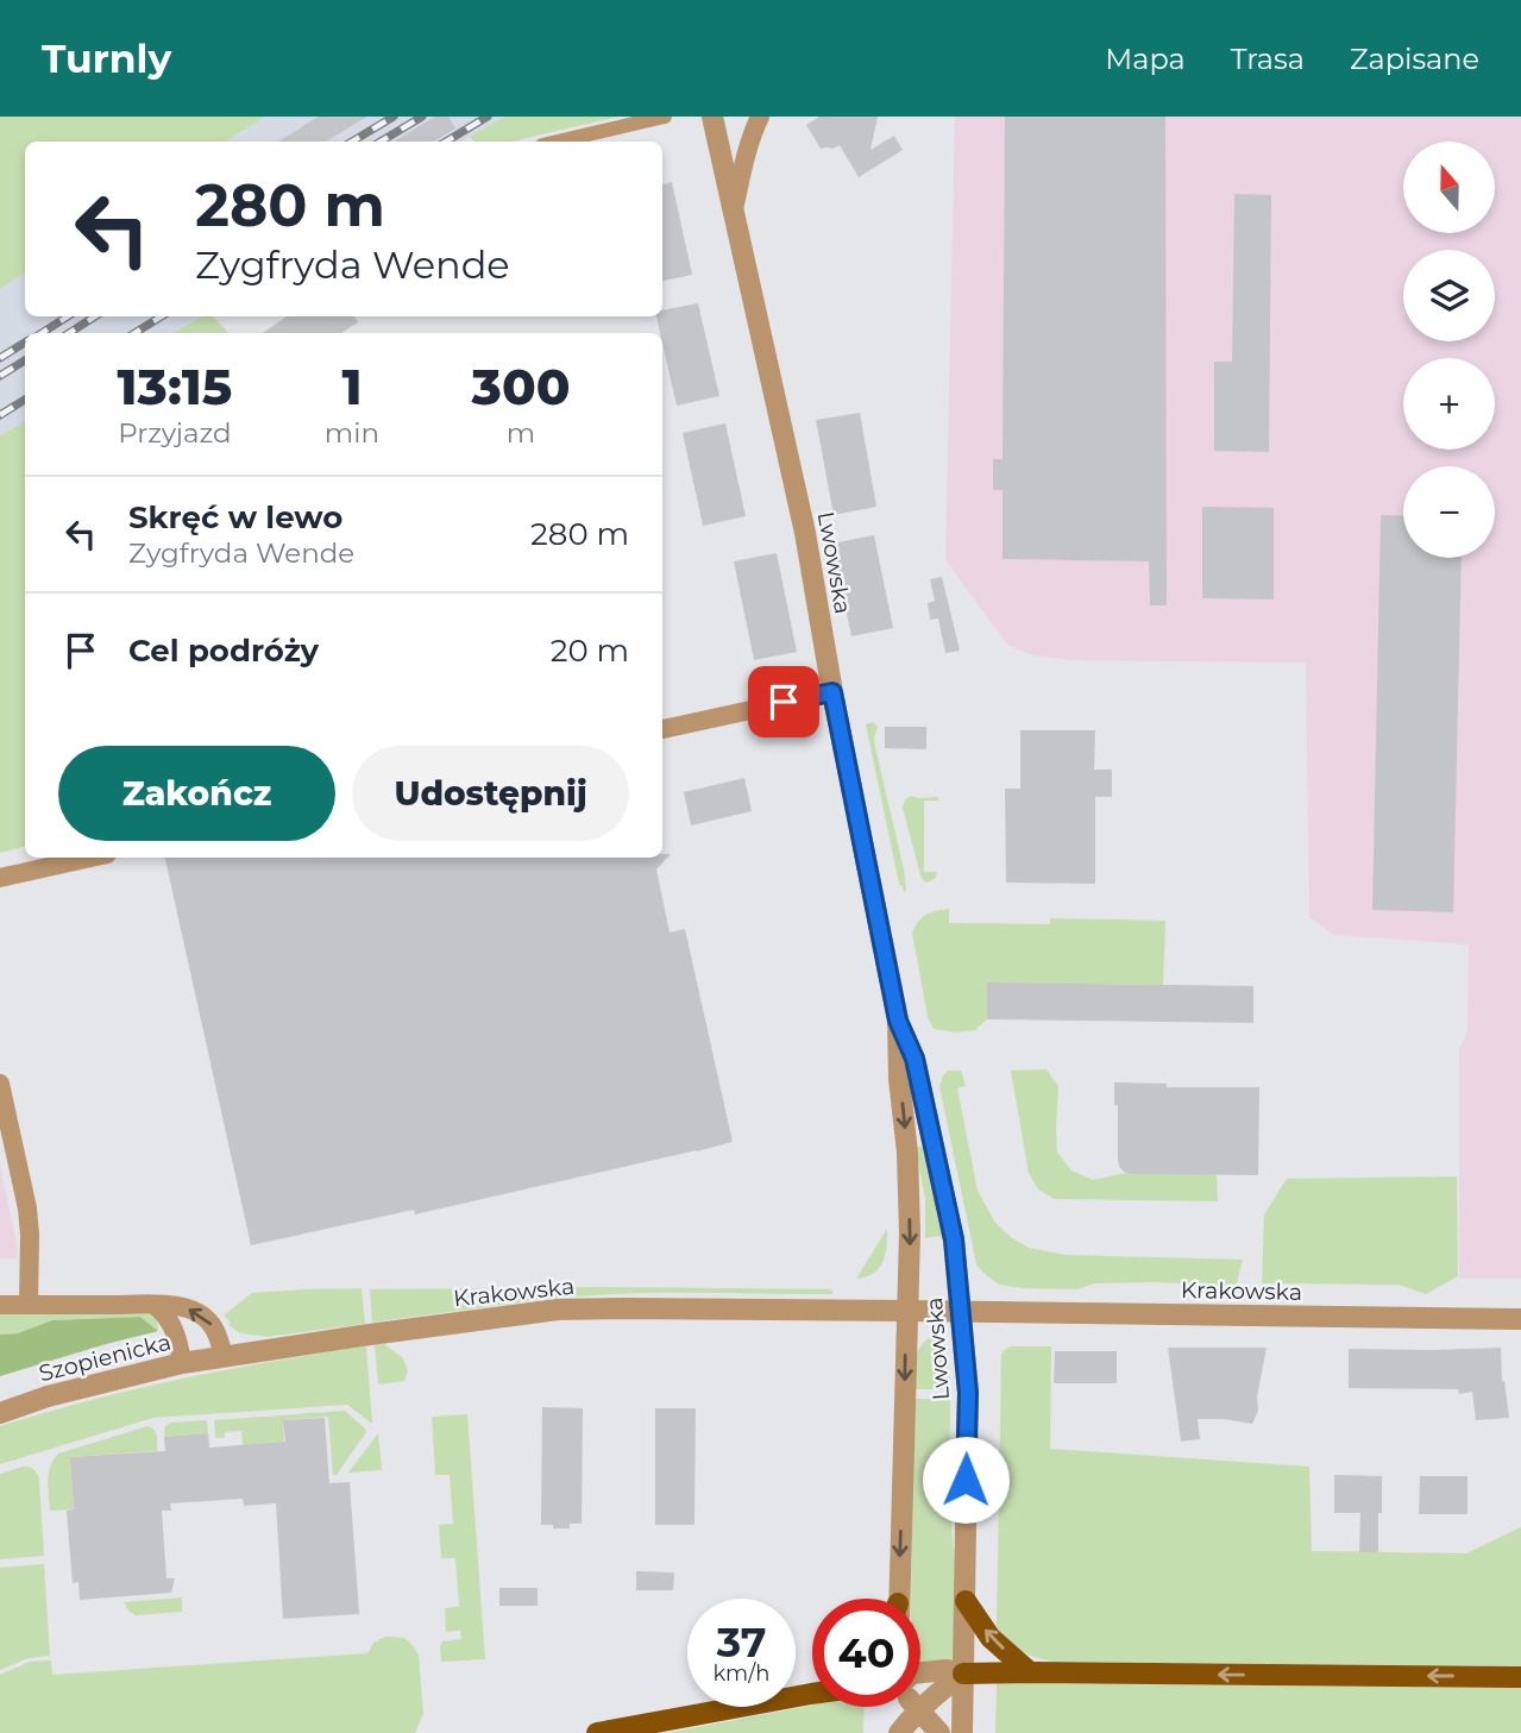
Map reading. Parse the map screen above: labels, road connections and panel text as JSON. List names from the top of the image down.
{
  "streets": {
    "street": ["Lwowska", "Krakowska", "Szopienicka"]
  },
  "crossings": [
    ["Lwowska", "Krakowska"],
    ["Krakowska", "Szopienicka"]
  ],
  "north": "top",
  "page": {
    "header": "Turnly",
    "nav": ["Mapa", "Trasa", "Zapisane"],
    "map_buttons": ["+", "−"],
    "turn": ["280 m", "Zygfryda Wende"],
    "eta": [
      "13:15",
      "Przyjazd",
      "1",
      "min",
      "300",
      "m"
    ],
    "list": [
      {
        "name": "Skręć w lewo",
        "note": "Zygfryda Wende",
        "value": "280 m"
      },
      {
        "name": "Cel podróży",
        "value": "20 m"
      }
    ],
    "buttons": ["Zakończ", "Udostępnij"],
    "speed": "37 km/h",
    "limit": "40"
  }
}
